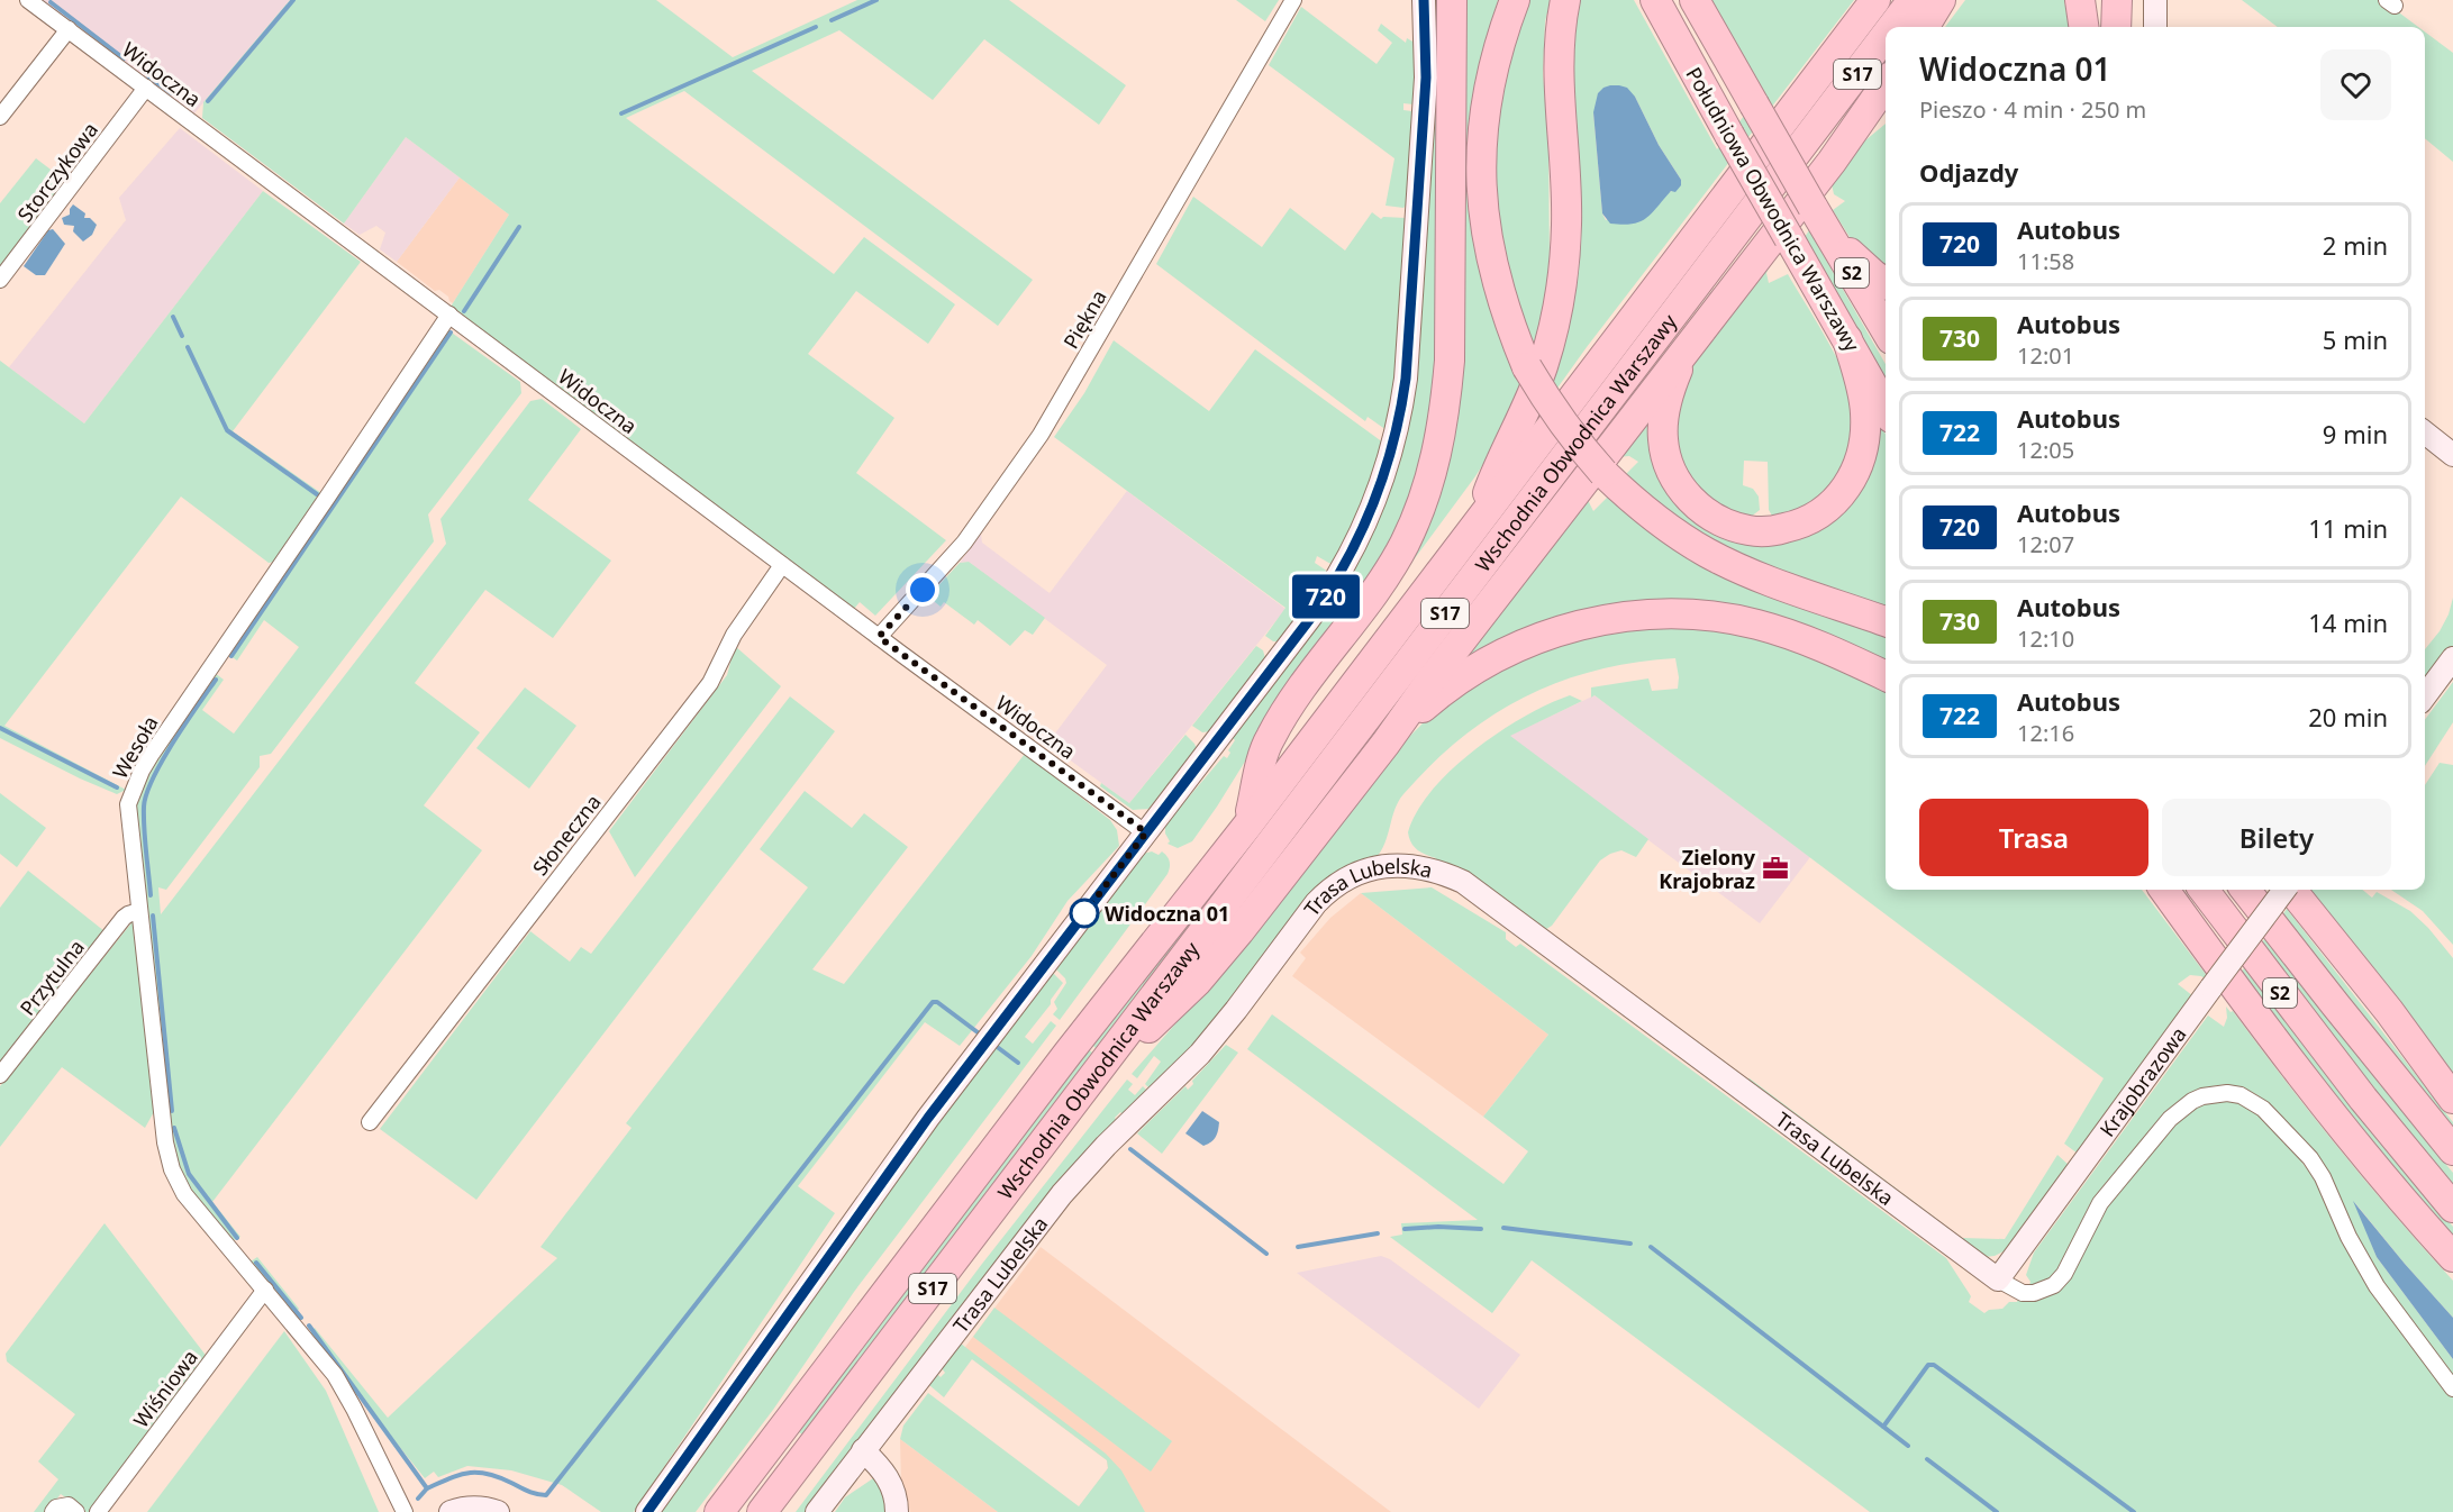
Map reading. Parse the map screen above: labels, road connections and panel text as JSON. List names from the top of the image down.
{
  "streets": {
    "highway": [
      "S17",
      "Południowa Obwodnica Warszawy",
      "S2",
      "Wschodnia Obwodnica Warszawy"
    ],
    "street": [
      "Widoczna",
      "Storczykowa",
      "Piękna",
      "Wesoła",
      "Słoneczna",
      "Trasa Lubelska",
      "Przytulna",
      "Krajobrazowa",
      "Wiśniowa"
    ]
  },
  "crossings": [
    ["Widoczna", "Storczykowa"],
    ["Widoczna", "Piękna"],
    ["Widoczna", "Wesoła"],
    ["Widoczna", "Słoneczna"],
    ["S17", "Wschodnia Obwodnica Warszawy"],
    ["Wesoła", "Przytulna"],
    ["Wesoła", "Wiśniowa"],
    ["Trasa Lubelska", "Krajobrazowa"]
  ],
  "places": {
    "office": ["Zielony Krajobraz"],
    "other": ["Widoczna 01"]
  },
  "lines": ["bus line 720"],
  "page": {
    "on_map": "720",
    "heading": [
      ["Widoczna 01", "Pieszo · 4 min · 250 m"],
      "Odjazdy"
    ],
    "list": [
      {
        "mark": "720",
        "name": "Autobus",
        "note": "11:58",
        "value": "2 min"
      },
      {
        "mark": "730",
        "name": "Autobus",
        "note": "12:01",
        "value": "5 min"
      },
      {
        "mark": "722",
        "name": "Autobus",
        "note": "12:05",
        "value": "9 min"
      },
      {
        "mark": "720",
        "name": "Autobus",
        "note": "12:07",
        "value": "11 min"
      },
      {
        "mark": "730",
        "name": "Autobus",
        "note": "12:10",
        "value": "14 min"
      },
      {
        "mark": "722",
        "name": "Autobus",
        "note": "12:16",
        "value": "20 min"
      }
    ],
    "buttons": ["Trasa", "Bilety"]
  }
}
